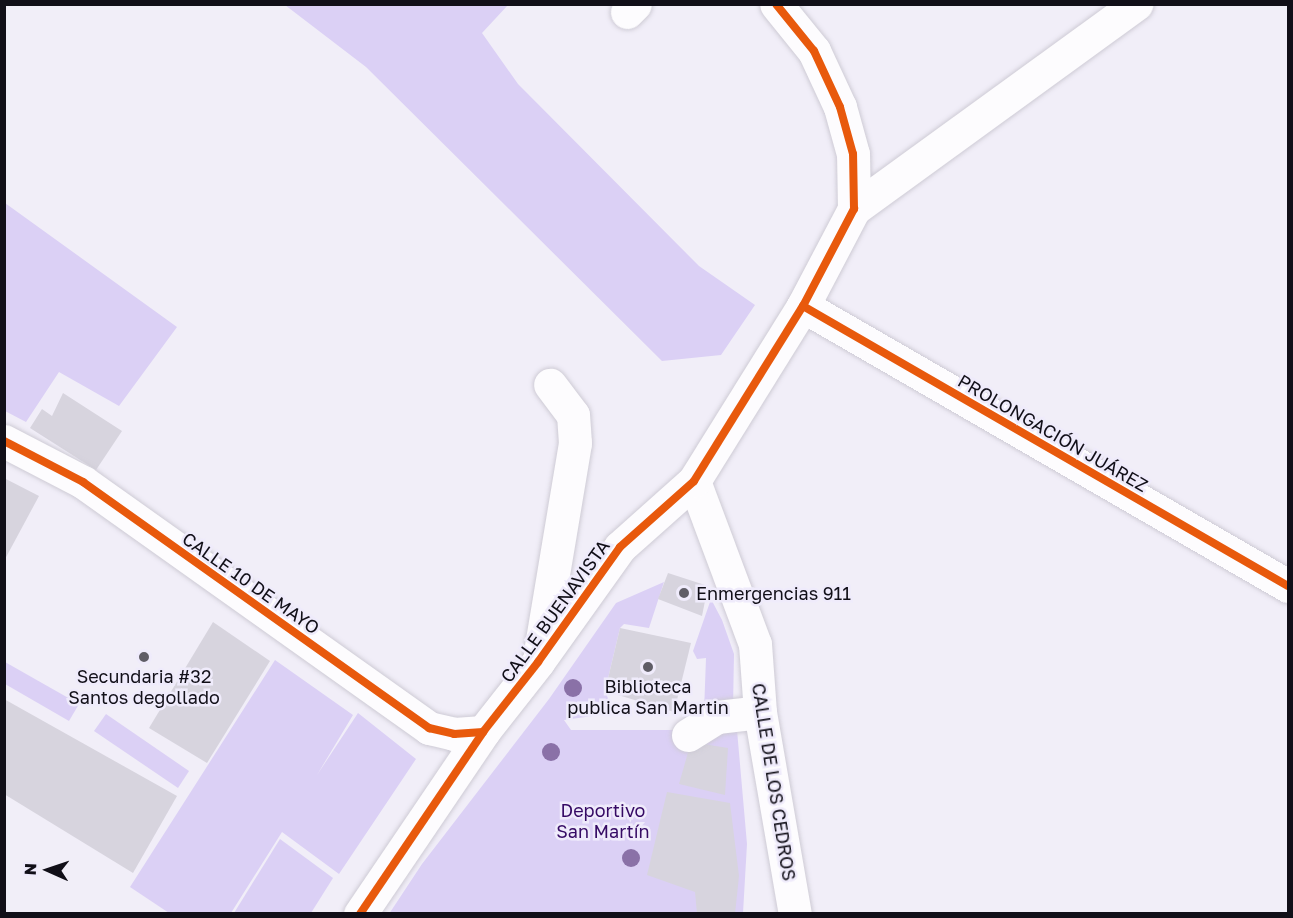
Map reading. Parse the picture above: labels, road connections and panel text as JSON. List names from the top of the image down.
{
  "streets": {
    "street": [
      "PROLONGACIÓN JUÁREZ",
      "CALLE 10 DE MAYO",
      "CALLE BUENAVISTA",
      "CALLE DE LOS CEDROS"
    ]
  },
  "crossings": [
    ["PROLONGACIÓN JUÁREZ", "CALLE BUENAVISTA"],
    ["CALLE 10 DE MAYO", "CALLE BUENAVISTA"],
    ["CALLE BUENAVISTA", "CALLE DE LOS CEDROS"]
  ],
  "parks": ["Deportivo San Martín"],
  "places": ["Enmergencias 911", "Secundaria #32 Santos degollado", "Biblioteca publica San Martin"],
  "north": "left"
}
